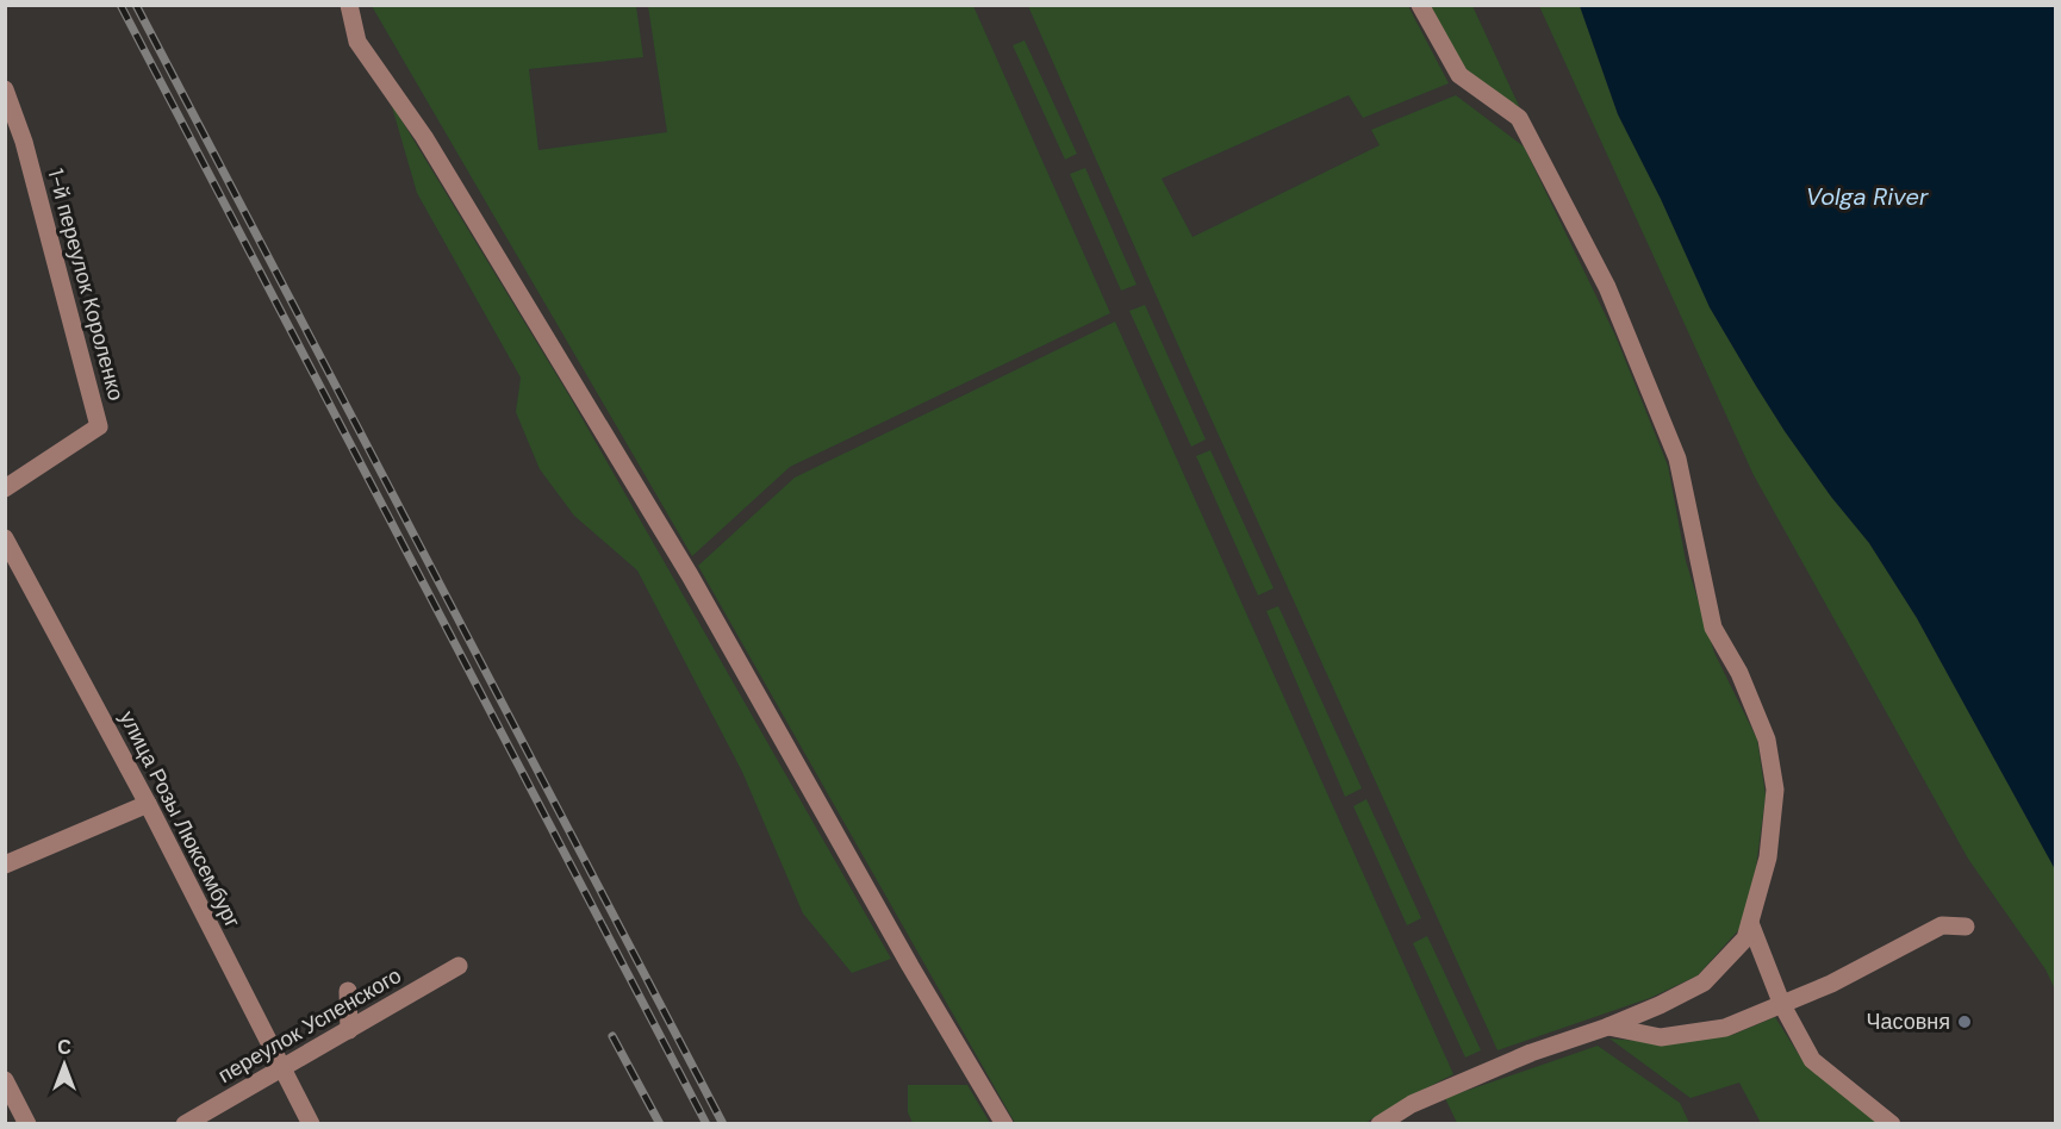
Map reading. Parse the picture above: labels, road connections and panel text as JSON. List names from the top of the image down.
{
  "streets": {
    "street": ["1-й переулок Короленко", "улица Розы Люксембург", "переулок Успенского"]
  },
  "crossings": [
    ["улица Розы Люксембург", "переулок Успенского"]
  ],
  "water": ["Volga River"],
  "places": ["Часовня"],
  "north": "top"
}
